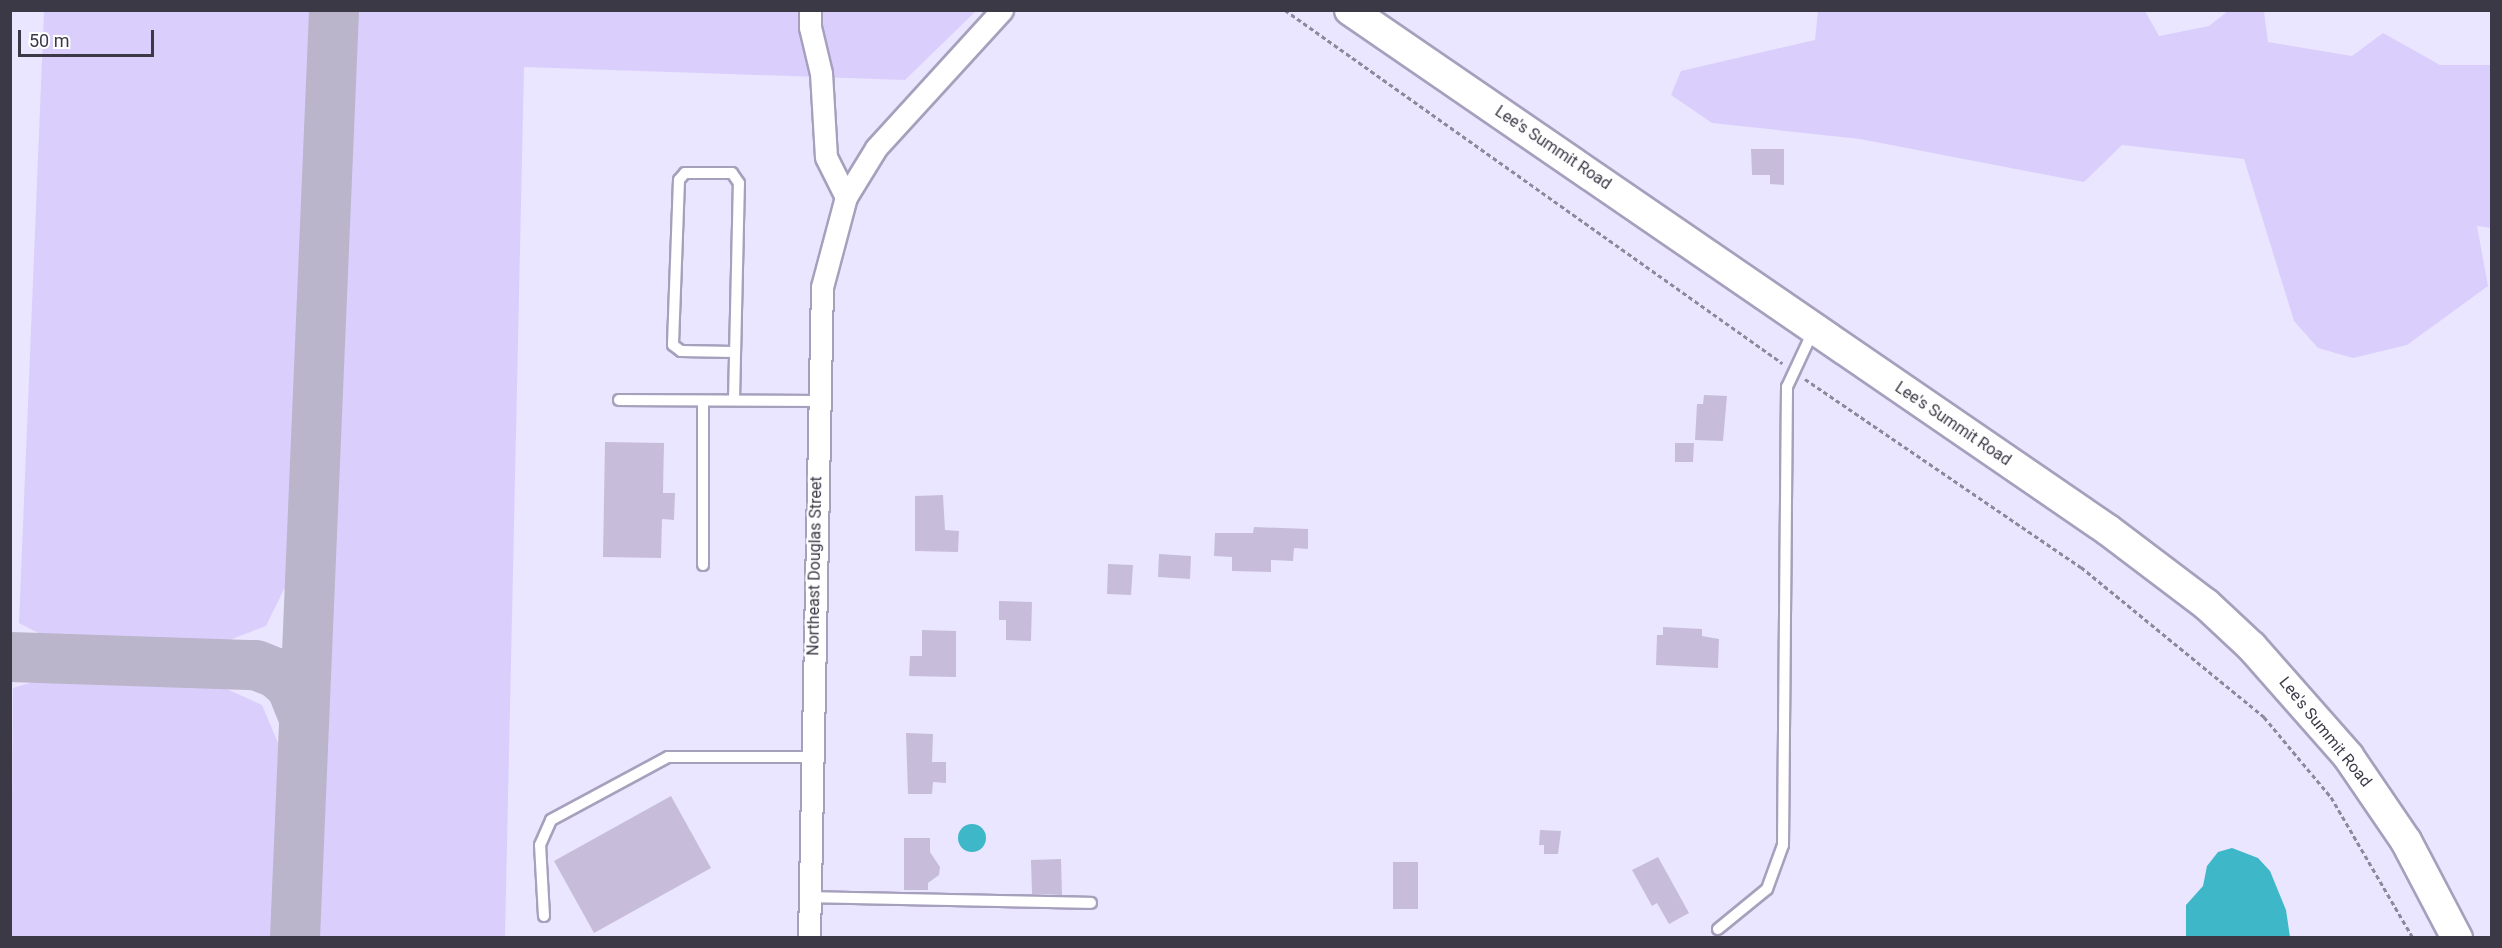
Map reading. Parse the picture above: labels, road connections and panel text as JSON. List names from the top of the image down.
{
  "streets": {
    "main road": ["Lee's Summit Road"],
    "street": ["Northeast Douglas Street"]
  },
  "scale_bar": "50 m"
}
